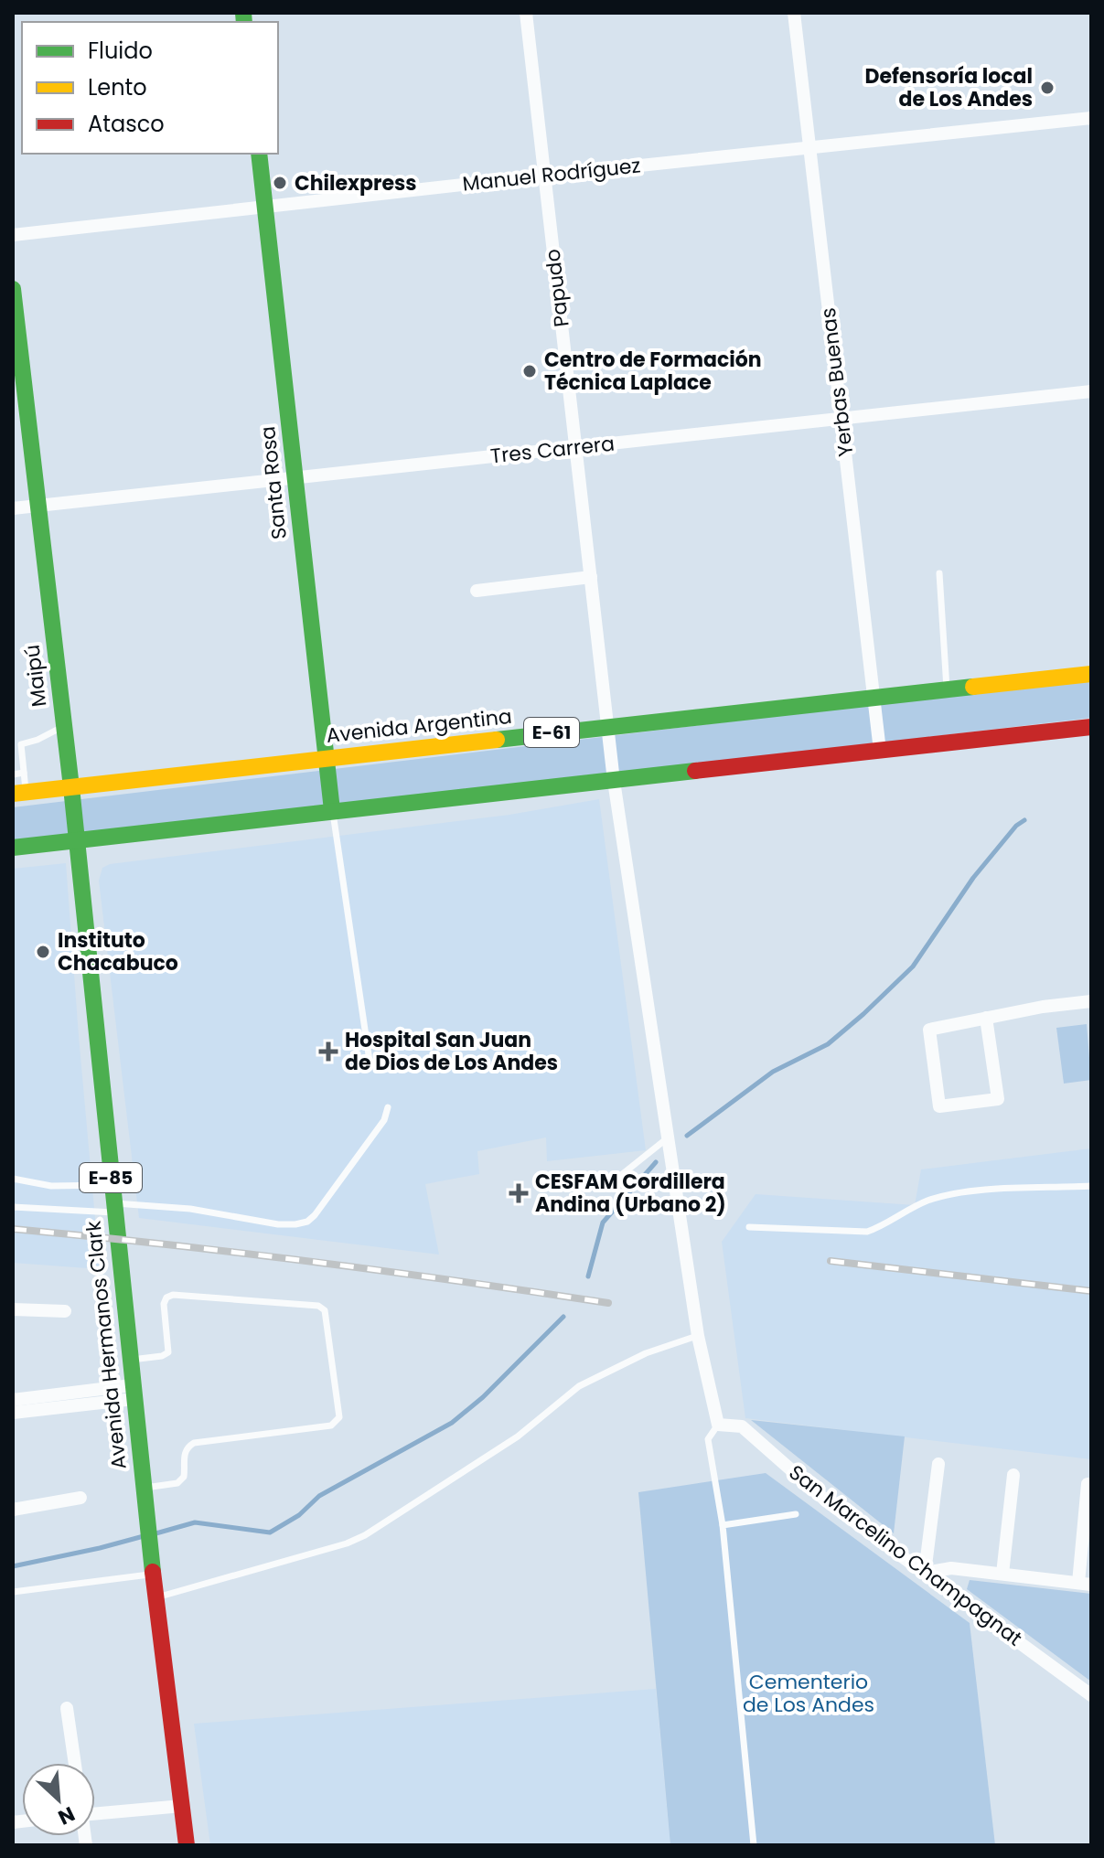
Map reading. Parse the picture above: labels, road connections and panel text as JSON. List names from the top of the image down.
{
  "streets": {
    "main road": [
      "Santa Rosa",
      "Maipú",
      "Avenida Argentina",
      "E-61",
      "E-85",
      "Avenida Hermanos Clark"
    ],
    "street": [
      "Manuel Rodríguez",
      "Papudo",
      "Yerbas Buenas",
      "Tres Carrera",
      "San Marcelino Champagnat"
    ]
  },
  "crossings": [
    ["Manuel Rodríguez", "Papudo"],
    ["Manuel Rodríguez", "Yerbas Buenas"],
    ["Manuel Rodríguez", "Santa Rosa"],
    ["Papudo", "Tres Carrera"],
    ["Papudo", "Avenida Argentina"],
    ["Papudo", "San Marcelino Champagnat"],
    ["Yerbas Buenas", "Tres Carrera"],
    ["Yerbas Buenas", "Avenida Argentina"],
    ["Tres Carrera", "Santa Rosa"],
    ["Tres Carrera", "Maipú"],
    ["Santa Rosa", "Avenida Argentina"],
    ["Maipú", "Avenida Argentina"],
    ["Maipú", "Avenida Hermanos Clark"]
  ],
  "parks": ["Cementerio de Los Andes"],
  "places": {
    "other": [
      "Defensoría local de Los Andes",
      "Chilexpress",
      "Centro de Formación Técnica Laplace",
      "Instituto Chacabuco"
    ],
    "health": ["Hospital San Juan de Dios de Los Andes", "CESFAM Cordillera Andina (Urbano 2)"]
  },
  "legend": ["Fluido", "Lento", "Atasco"],
  "north": "bottom right"
}
